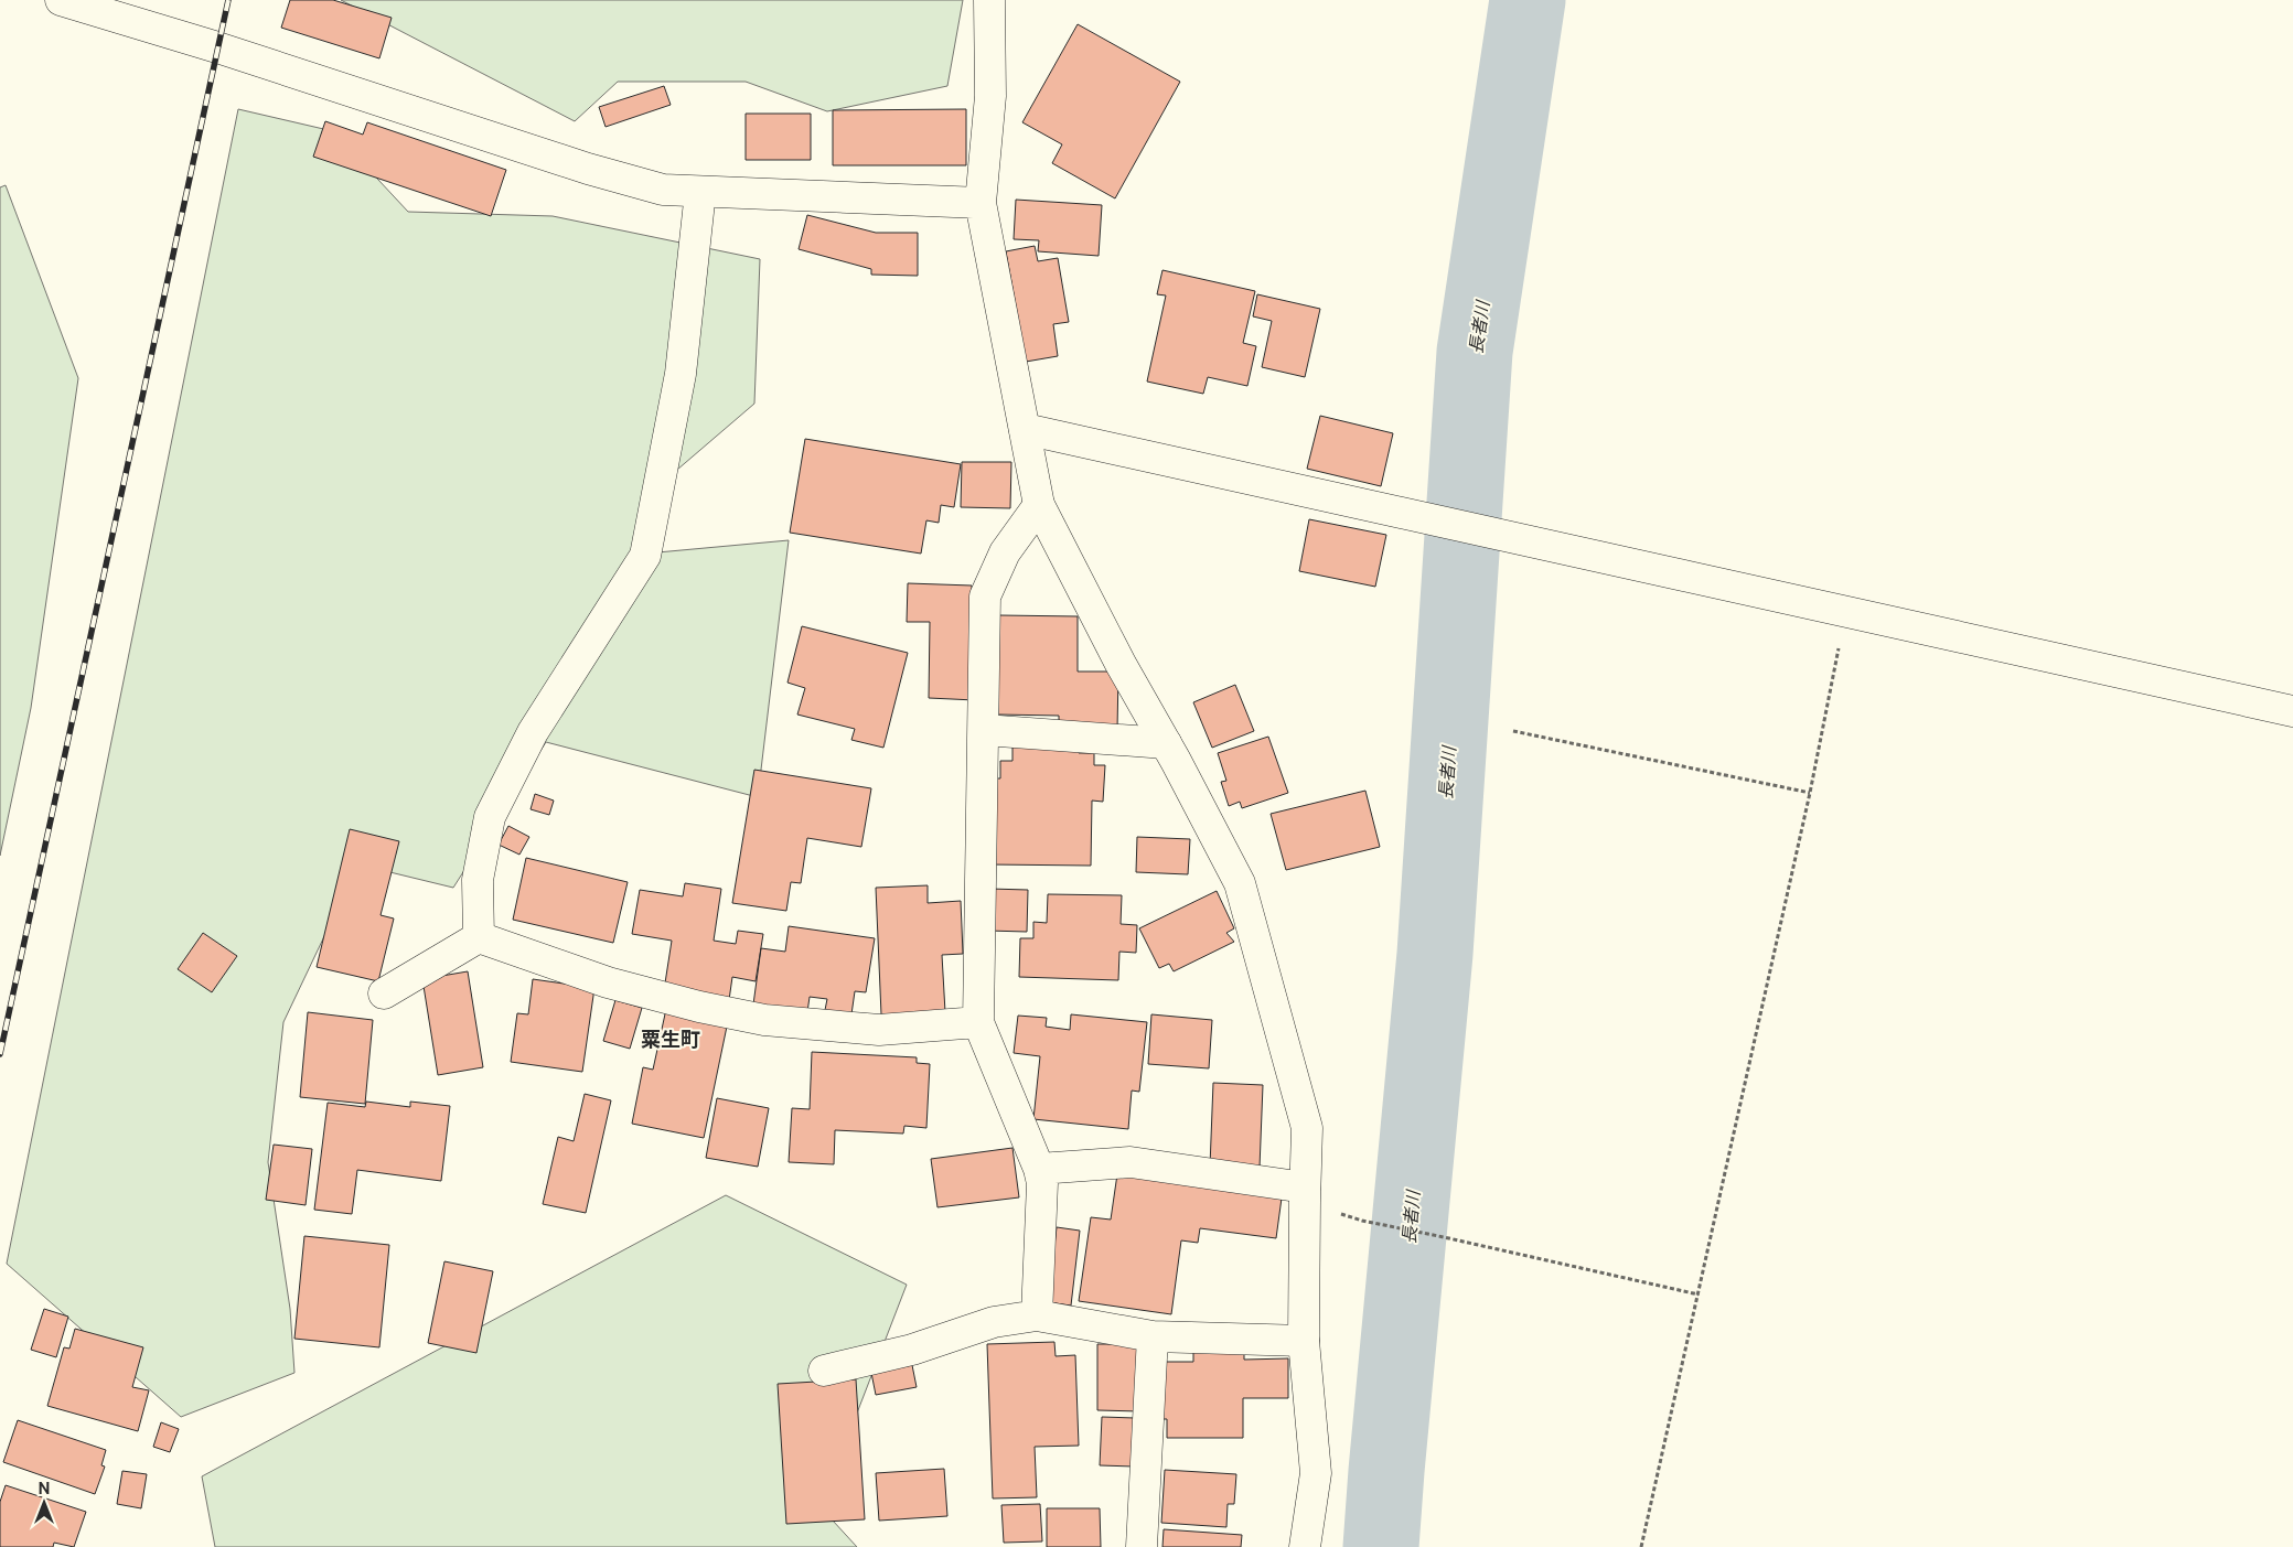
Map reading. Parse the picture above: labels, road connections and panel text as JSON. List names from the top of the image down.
{
  "districts": ["粟生町"],
  "water": ["長者川"],
  "north": "top"
}
